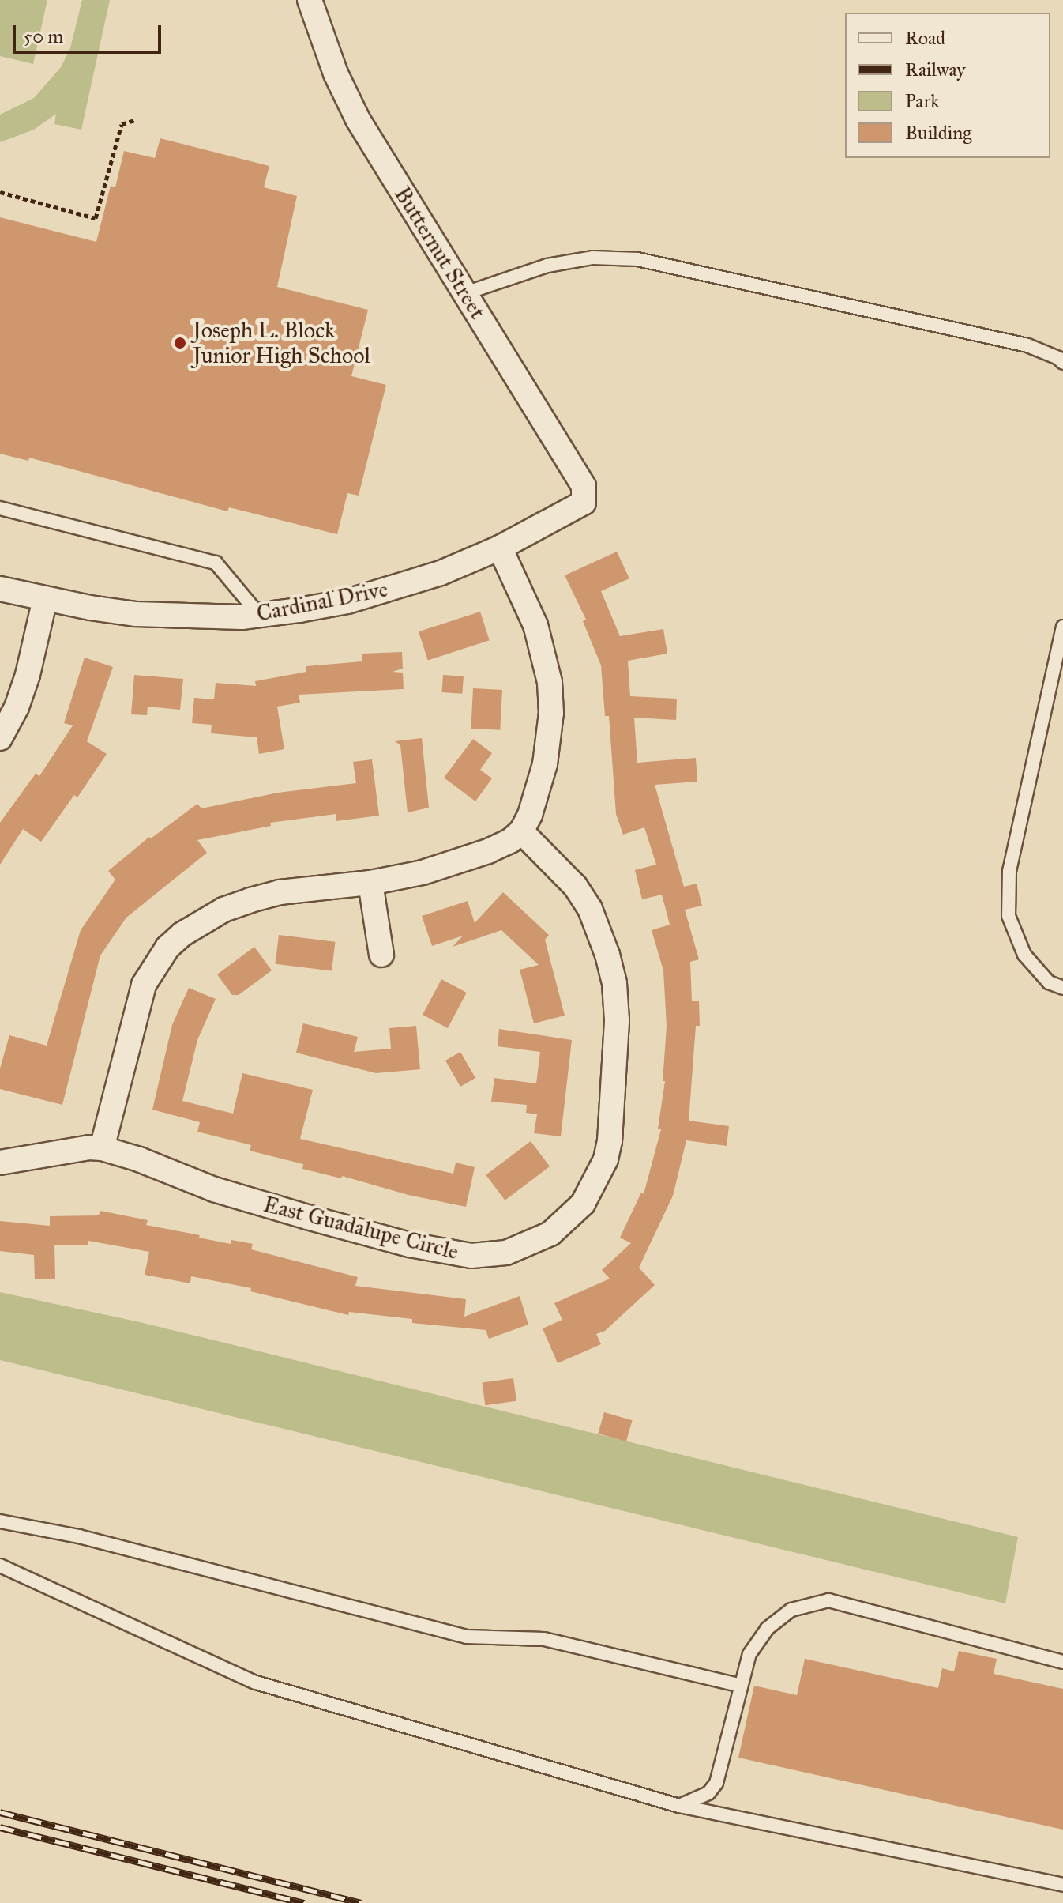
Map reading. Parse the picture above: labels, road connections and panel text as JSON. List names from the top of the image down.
{
  "streets": {
    "street": ["Butternut Street", "Cardinal Drive", "East Guadalupe Circle"]
  },
  "crossings": [
    ["Butternut Street", "Cardinal Drive"]
  ],
  "places": ["Joseph L. Block Junior High School"],
  "legend": [
    "Road",
    "Railway",
    "Park",
    "Building"
  ],
  "scale_bar": "50 m"
}
